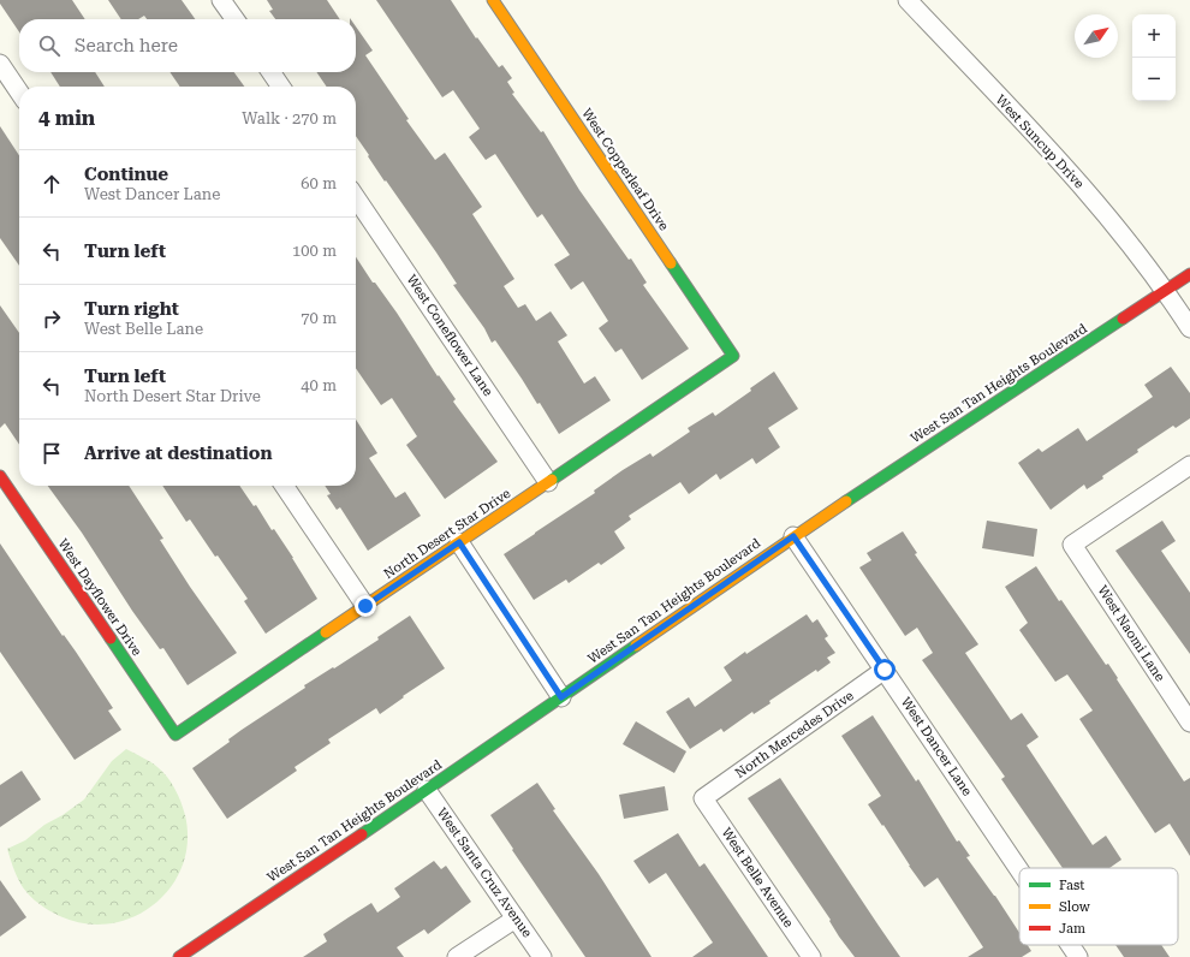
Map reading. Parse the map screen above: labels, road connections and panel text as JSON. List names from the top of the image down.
{
  "streets": {
    "street": [
      "West Suncup Drive",
      "West Copperleaf Drive",
      "West Coneflower Lane",
      "West San Tan Heights Boulevard",
      "North Desert Star Drive",
      "West Dayflower Drive",
      "West Naomi Lane",
      "North Mercedes Drive",
      "West Dancer Lane",
      "West Santa Cruz Avenue",
      "West Belle Avenue"
    ]
  },
  "crossings": [
    ["West Suncup Drive", "West San Tan Heights Boulevard"],
    ["West Copperleaf Drive", "North Desert Star Drive"],
    ["West Coneflower Lane", "North Desert Star Drive"],
    ["West San Tan Heights Boulevard", "West Dancer Lane"],
    ["West San Tan Heights Boulevard", "West Santa Cruz Avenue"],
    ["North Desert Star Drive", "West Dayflower Drive"],
    ["North Mercedes Drive", "West Dancer Lane"],
    ["North Mercedes Drive", "West Belle Avenue"]
  ],
  "legend": ["Fast", "Slow", "Jam"],
  "north": "top right",
  "page": {
    "map_buttons": ["+", "−"],
    "search": "Search here",
    "heading": ["4 min", "Walk · 270 m"],
    "list": [
      ["Continue", "West Dancer Lane", "60 m"],
      ["Turn left", "100 m"],
      ["Turn right", "West Belle Lane", "70 m"],
      ["Turn left", "North Desert Star Drive", "40 m"],
      "Arrive at destination"
    ]
  }
}
